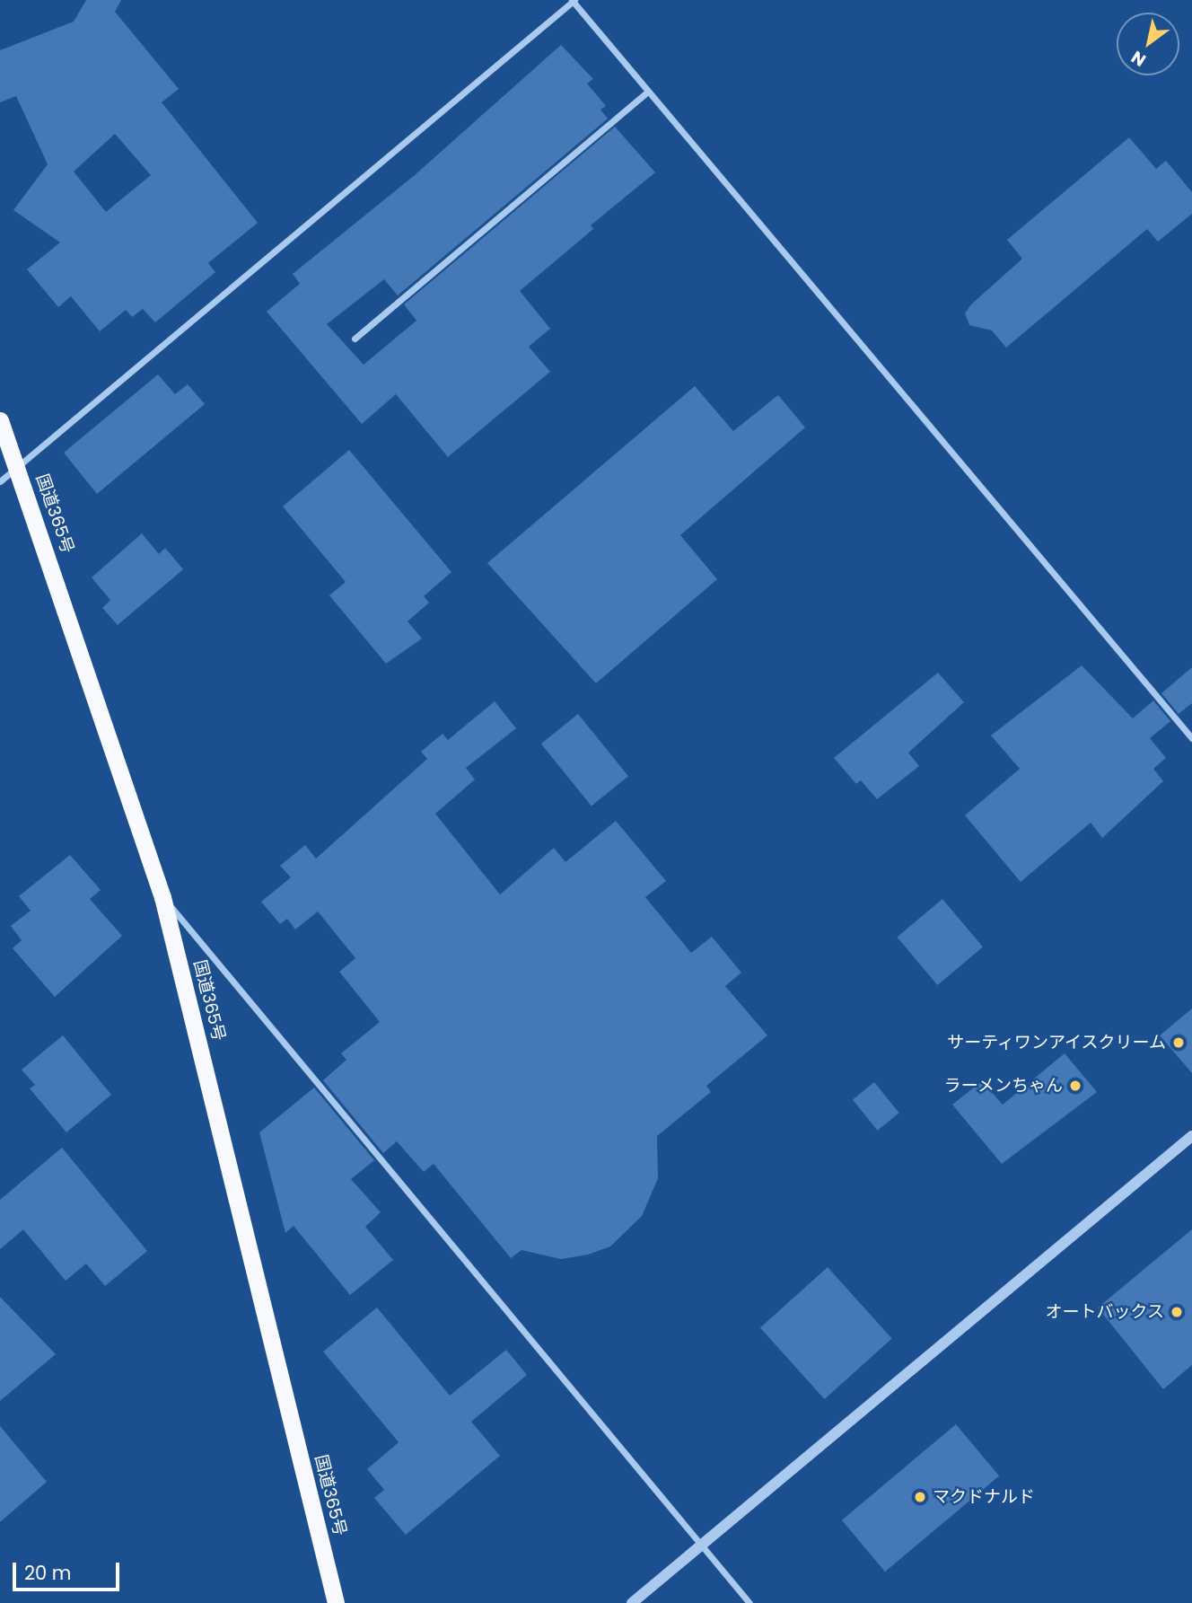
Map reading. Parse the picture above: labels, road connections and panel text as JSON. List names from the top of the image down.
{
  "streets": {
    "highway": ["国道365号"]
  },
  "places": [
    "サーティワンアイスクリーム",
    "ラーメンちゃん",
    "オートバックス",
    "マクドナルド"
  ],
  "scale_bar": "20 m",
  "north": "bottom left"
}
